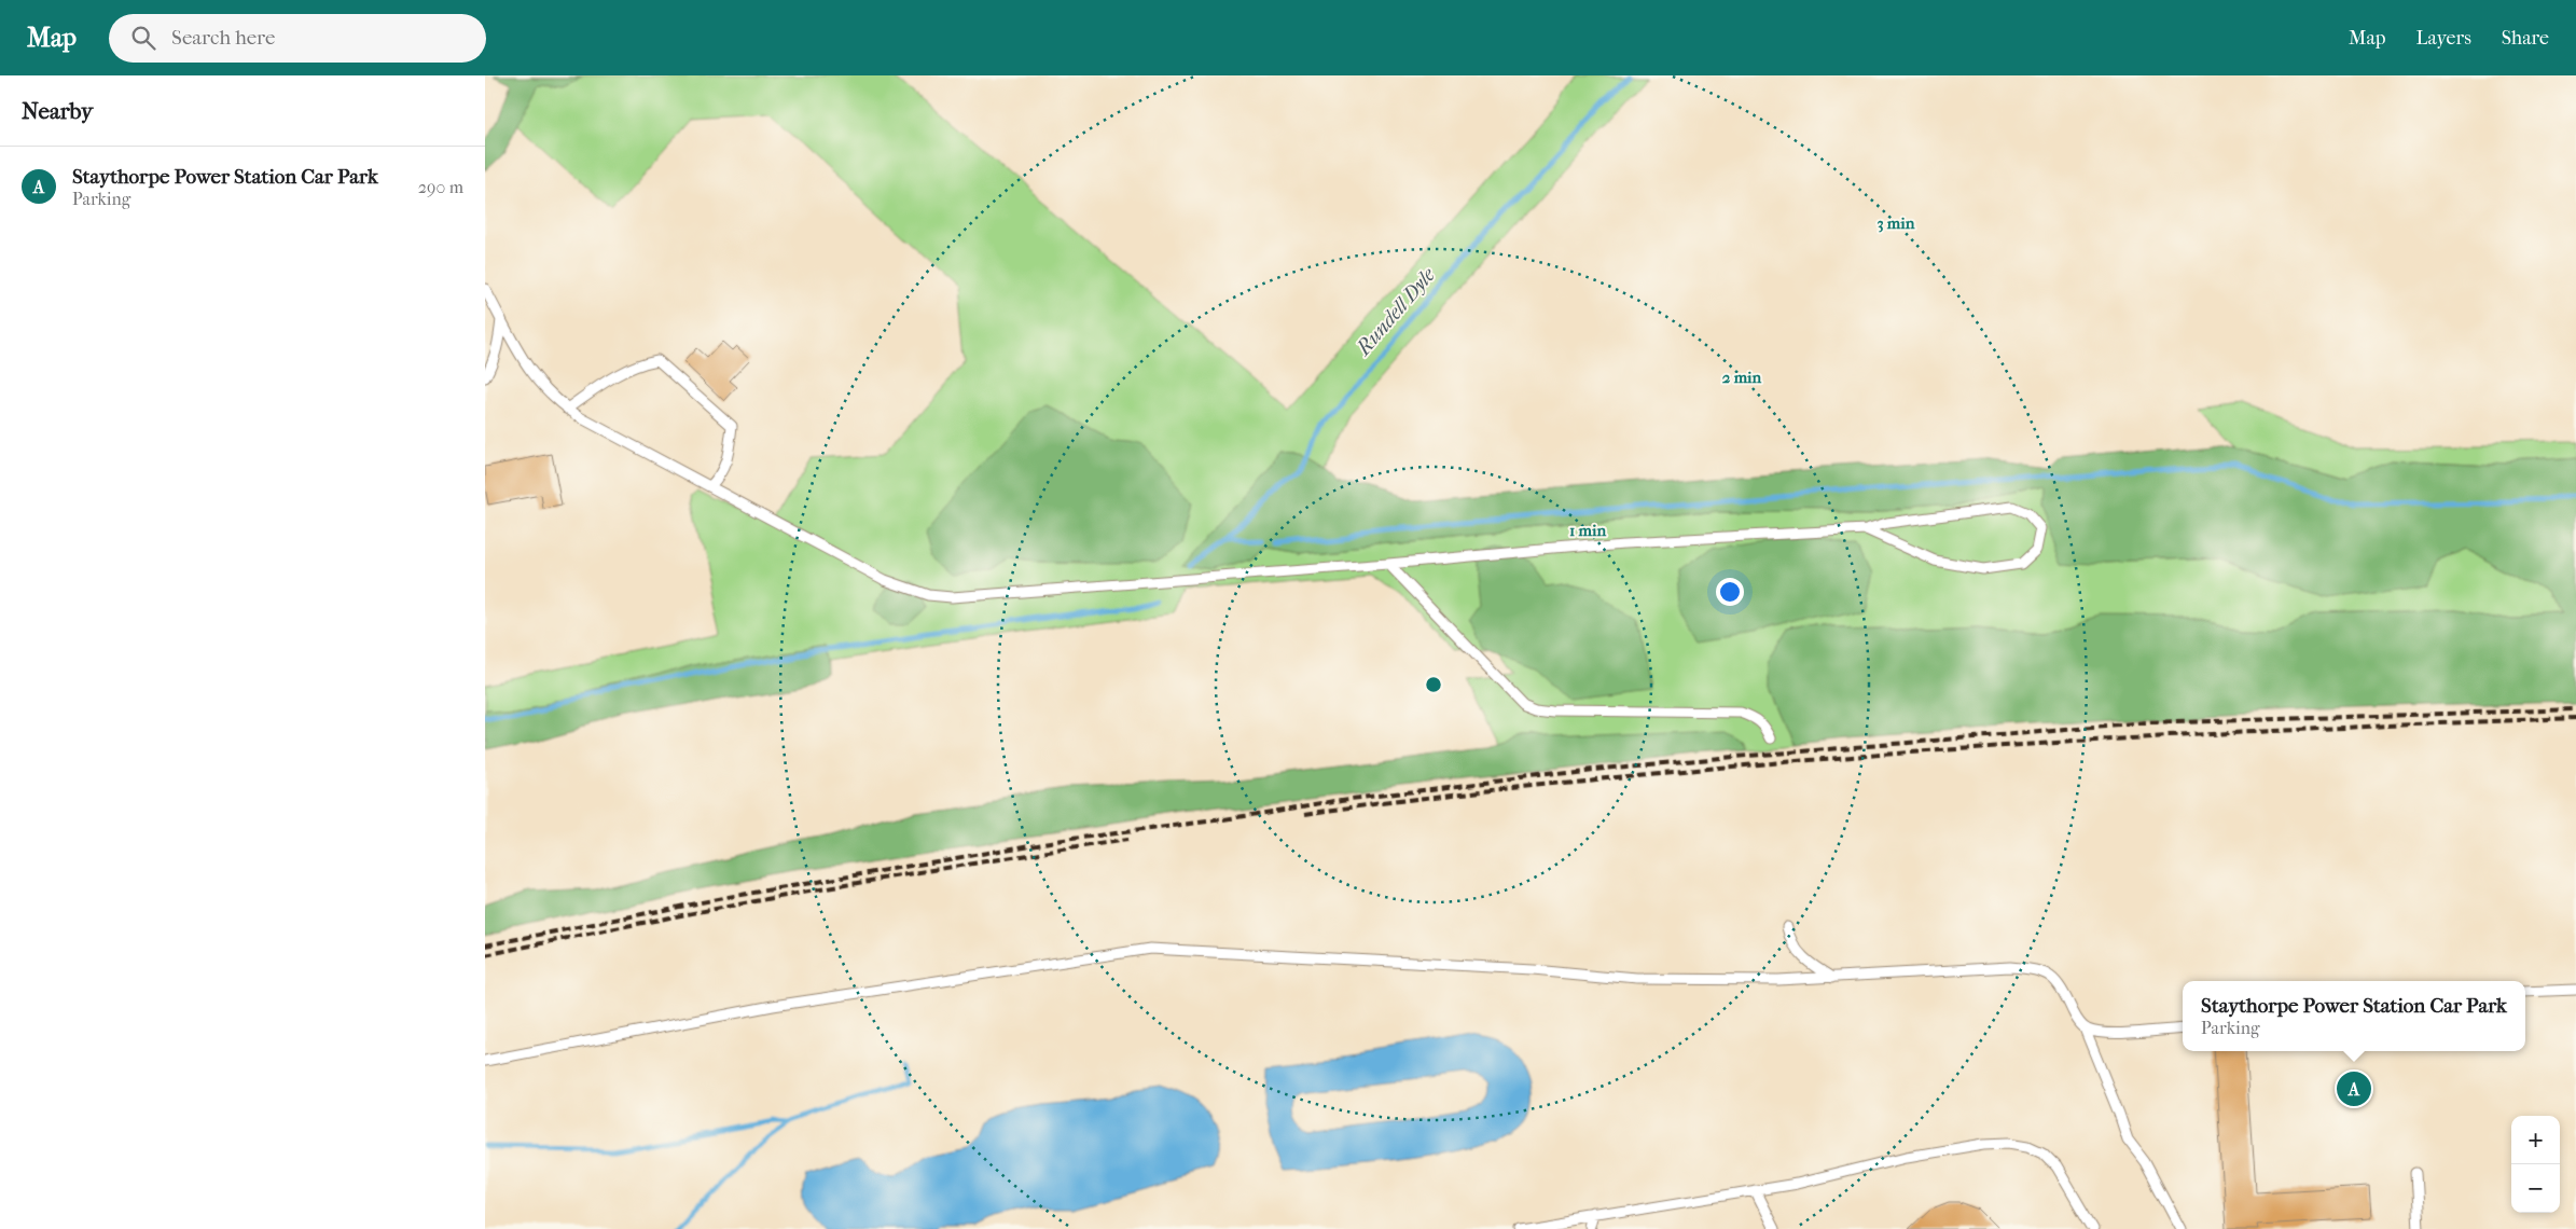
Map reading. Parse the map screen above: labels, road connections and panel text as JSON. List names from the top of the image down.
{
  "water": ["Rundell Dyle"],
  "page": {
    "header": "Map",
    "search": "Search here",
    "nav": ["Map", "Layers", "Share"],
    "heading": "Nearby",
    "list": [
      {
        "mark": "A",
        "name": "Staythorpe Power Station Car Park",
        "note": "Parking",
        "value": "290 m"
      }
    ],
    "popup": ["Staythorpe Power Station Car Park", "Parking"],
    "pins": "A",
    "map_buttons": ["+", "−"]
  },
  "rings": ["3 min", "2 min", "1 min"]
}
